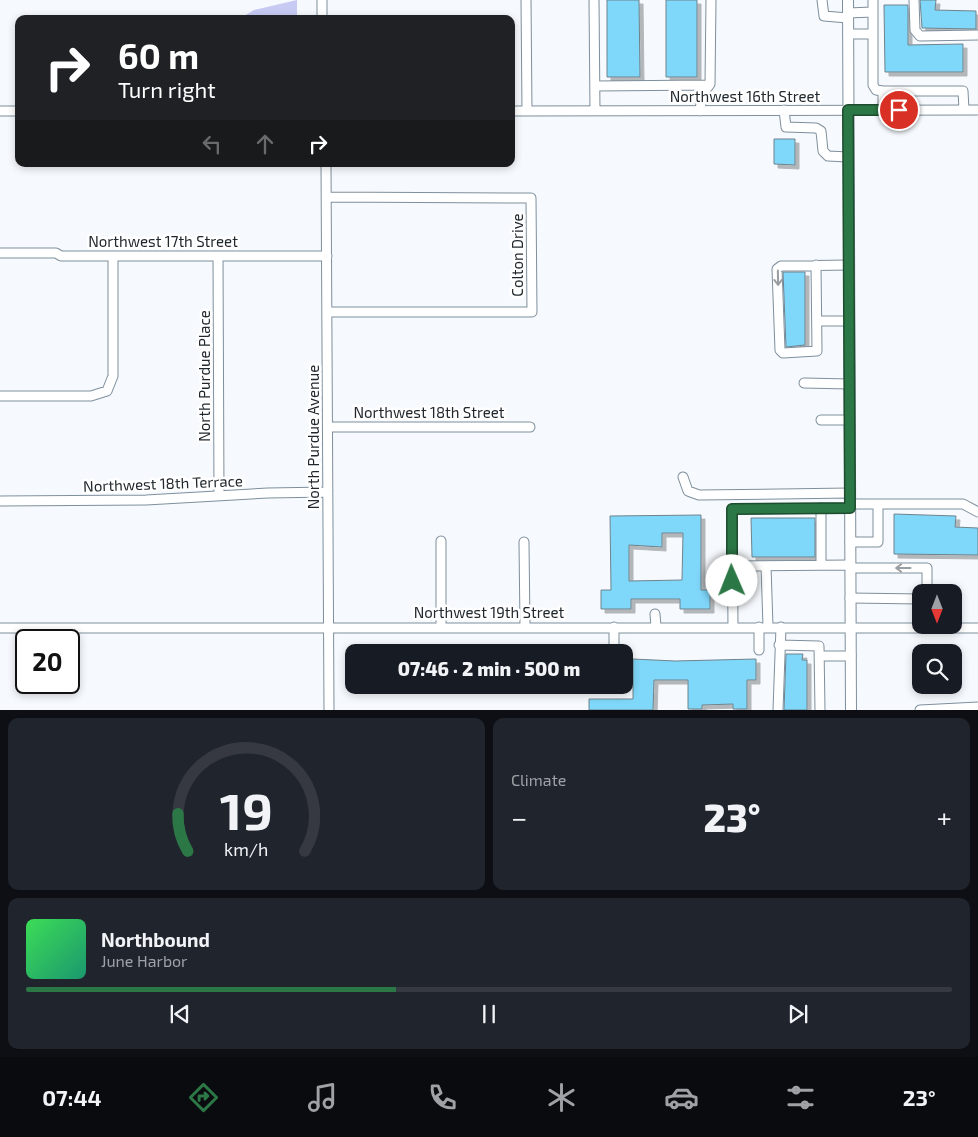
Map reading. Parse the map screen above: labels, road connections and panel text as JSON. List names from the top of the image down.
{
  "streets": {
    "street": [
      "Northwest 16th Street",
      "Northwest 17th Street",
      "Colton Drive",
      "North Purdue Place",
      "Northwest 18th Street",
      "North Purdue Avenue",
      "Northwest 18th Terrace",
      "Northwest 19th Street"
    ]
  },
  "crossings": [
    ["Northwest 17th Street", "North Purdue Place"],
    ["Northwest 17th Street", "North Purdue Avenue"],
    ["Colton Drive", "North Purdue Avenue"],
    ["North Purdue Place", "Northwest 18th Terrace"],
    ["Northwest 18th Street", "North Purdue Avenue"],
    ["North Purdue Avenue", "Northwest 18th Terrace"],
    ["North Purdue Avenue", "Northwest 19th Street"]
  ],
  "north": "bottom",
  "page": {
    "turn": ["60 m", "Turn right"],
    "limit": "20",
    "trip": "07:46 · 2 min · 500 m",
    "tile": "Climate",
    "heat": ["−", "23°", "+"],
    "song": ["Northbound", "June Harbor"],
    "tabs": ["07:44", "23°"],
    "gauge": ["19", "km/h"]
  }
}
